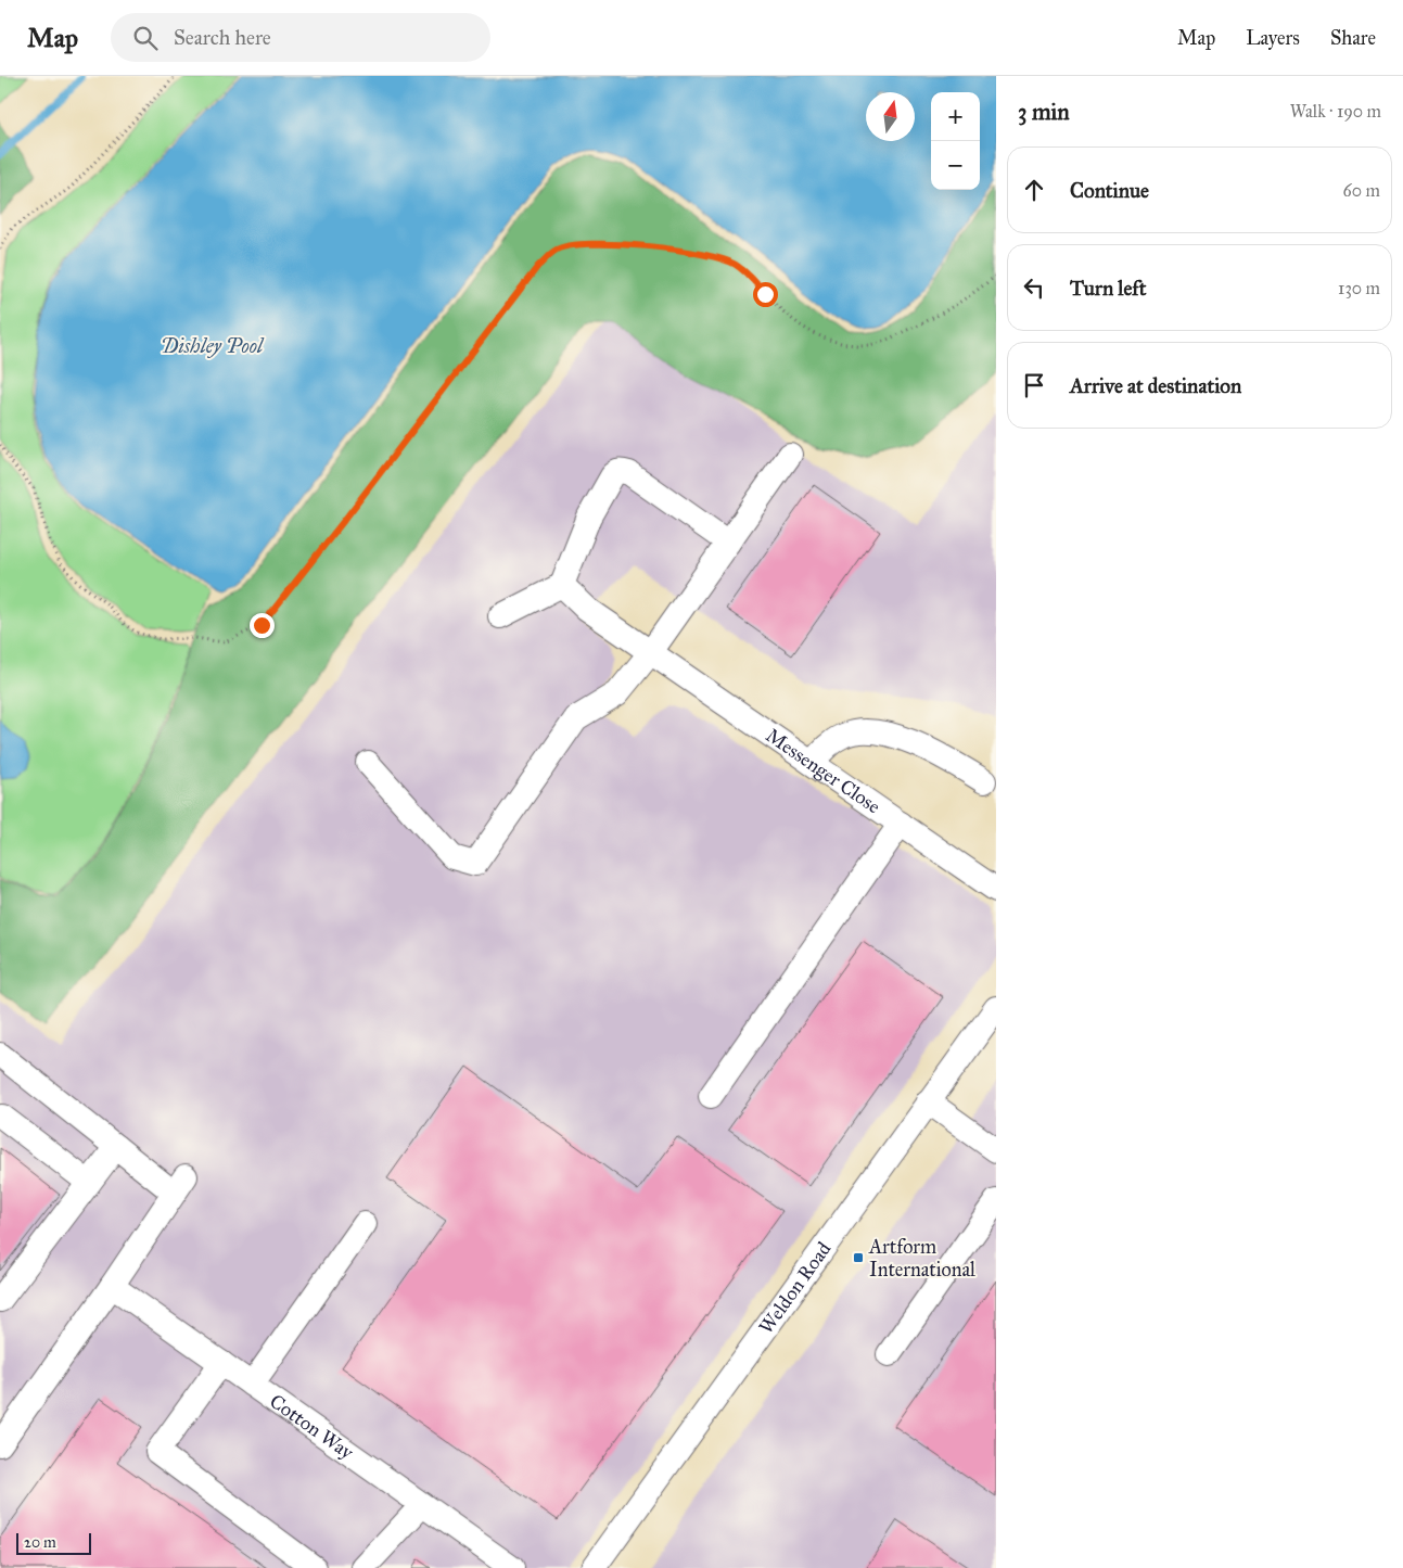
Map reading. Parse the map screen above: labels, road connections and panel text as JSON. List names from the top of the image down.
{
  "streets": {
    "street": ["Messenger Close", "Weldon Road", "Cotton Way"]
  },
  "water": ["Dishley Pool"],
  "places": {
    "transit": ["Artform International"]
  },
  "scale_bar": "20 m",
  "north": "top",
  "page": {
    "header": "Map",
    "search": "Search here",
    "nav": ["Map", "Layers", "Share"],
    "heading": ["3 min", "Walk · 190 m"],
    "map_buttons": ["+", "−"],
    "list": [
      ["Continue", "60 m"],
      ["Turn left", "130 m"],
      "Arrive at destination"
    ],
    "scale": "20 m"
  }
}
